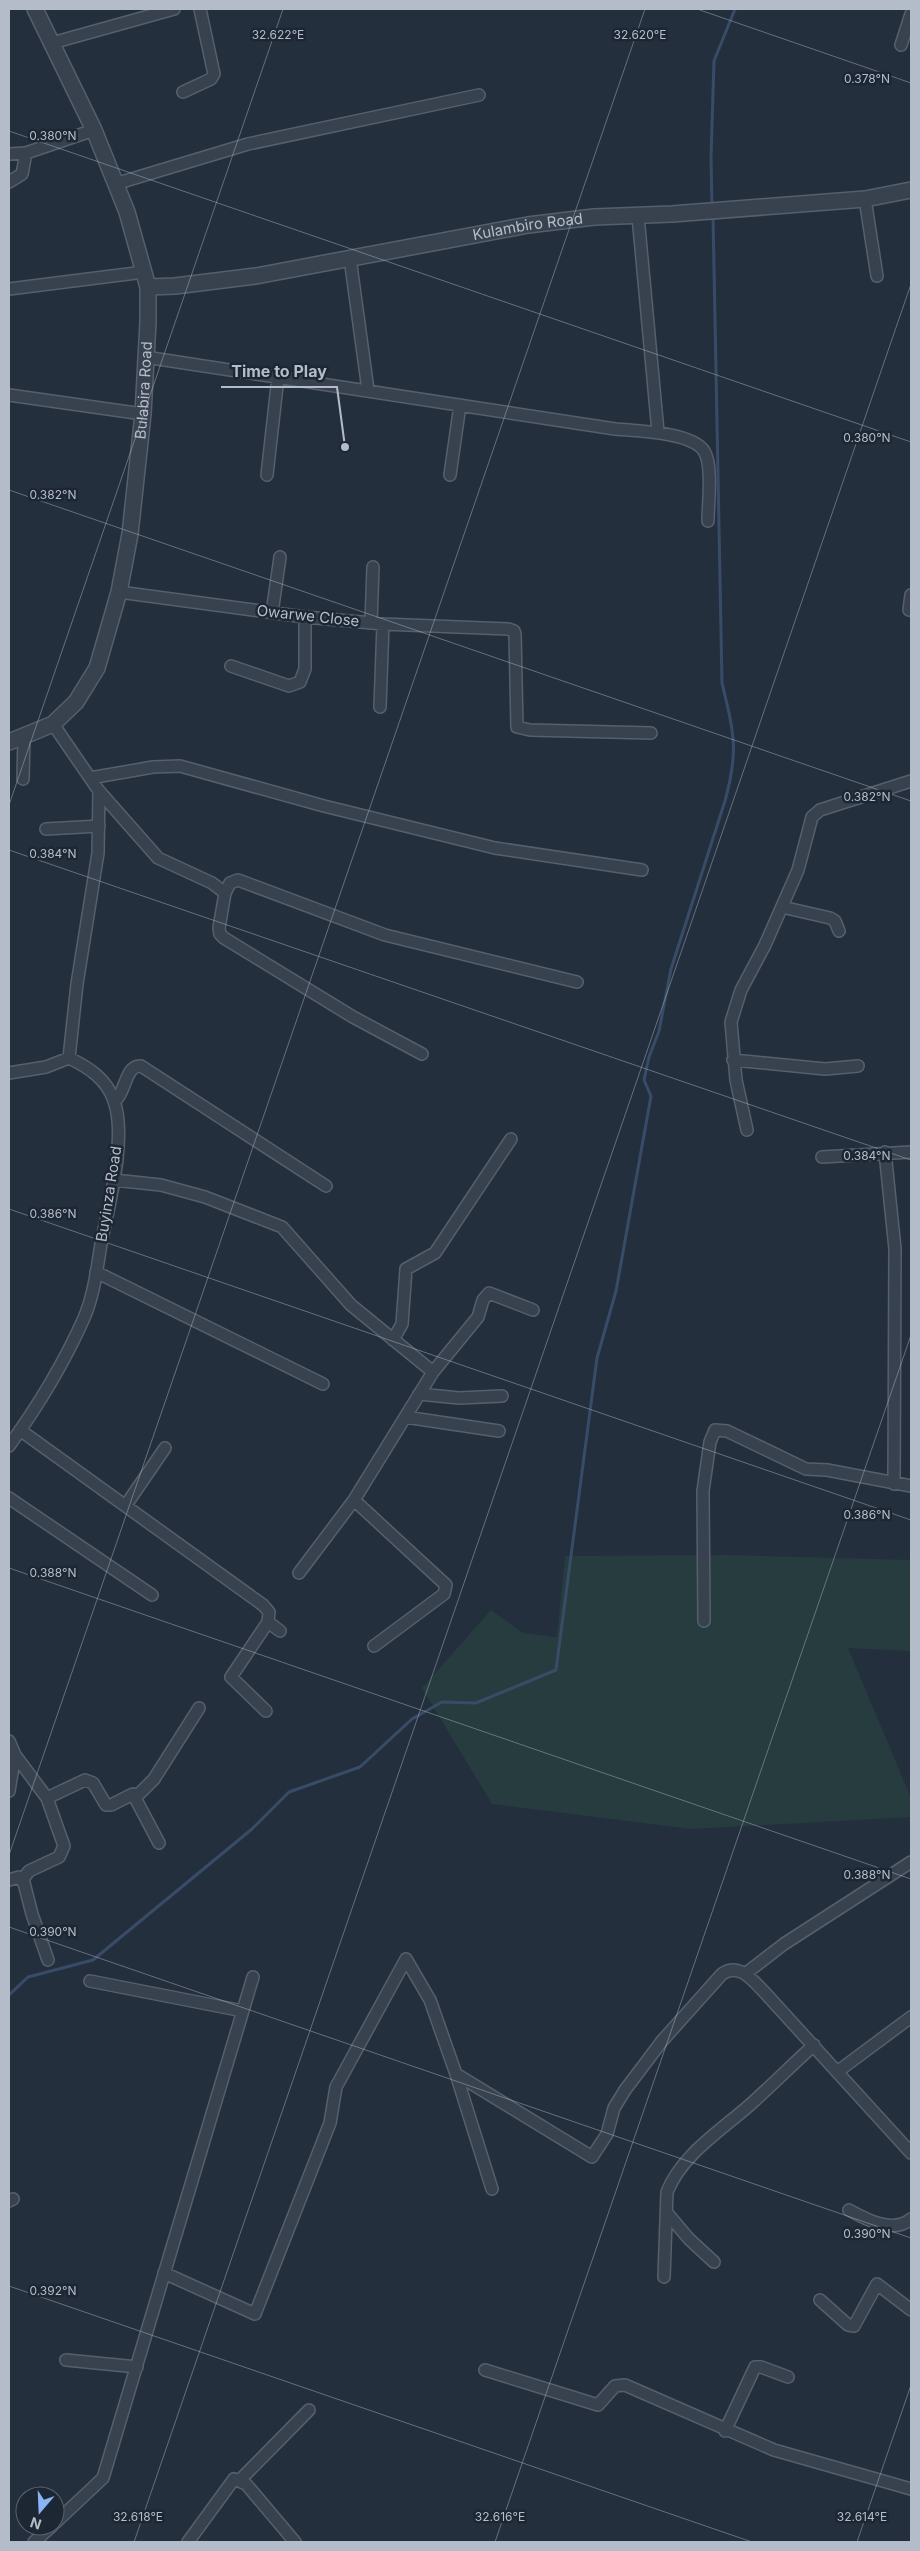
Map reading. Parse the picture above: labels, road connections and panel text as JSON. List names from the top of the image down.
{
  "streets": {
    "street": [
      "Kulambiro Road",
      "Bulabira Road",
      "Owarwe Close",
      "Buyinza Road"
    ]
  },
  "crossings": [
    ["Kulambiro Road", "Bulabira Road"],
    ["Bulabira Road", "Owarwe Close"]
  ],
  "places": ["Time to Play"],
  "north": "bottom",
  "coordinates": [
    "32.620°E",
    "32.622°E",
    "0.378°N",
    "0.380°N",
    "0.382°N",
    "0.384°N",
    "0.386°N",
    "0.388°N",
    "0.390°N",
    "0.392°N",
    "32.618°E",
    "32.616°E",
    "32.614°E"
  ]
}
